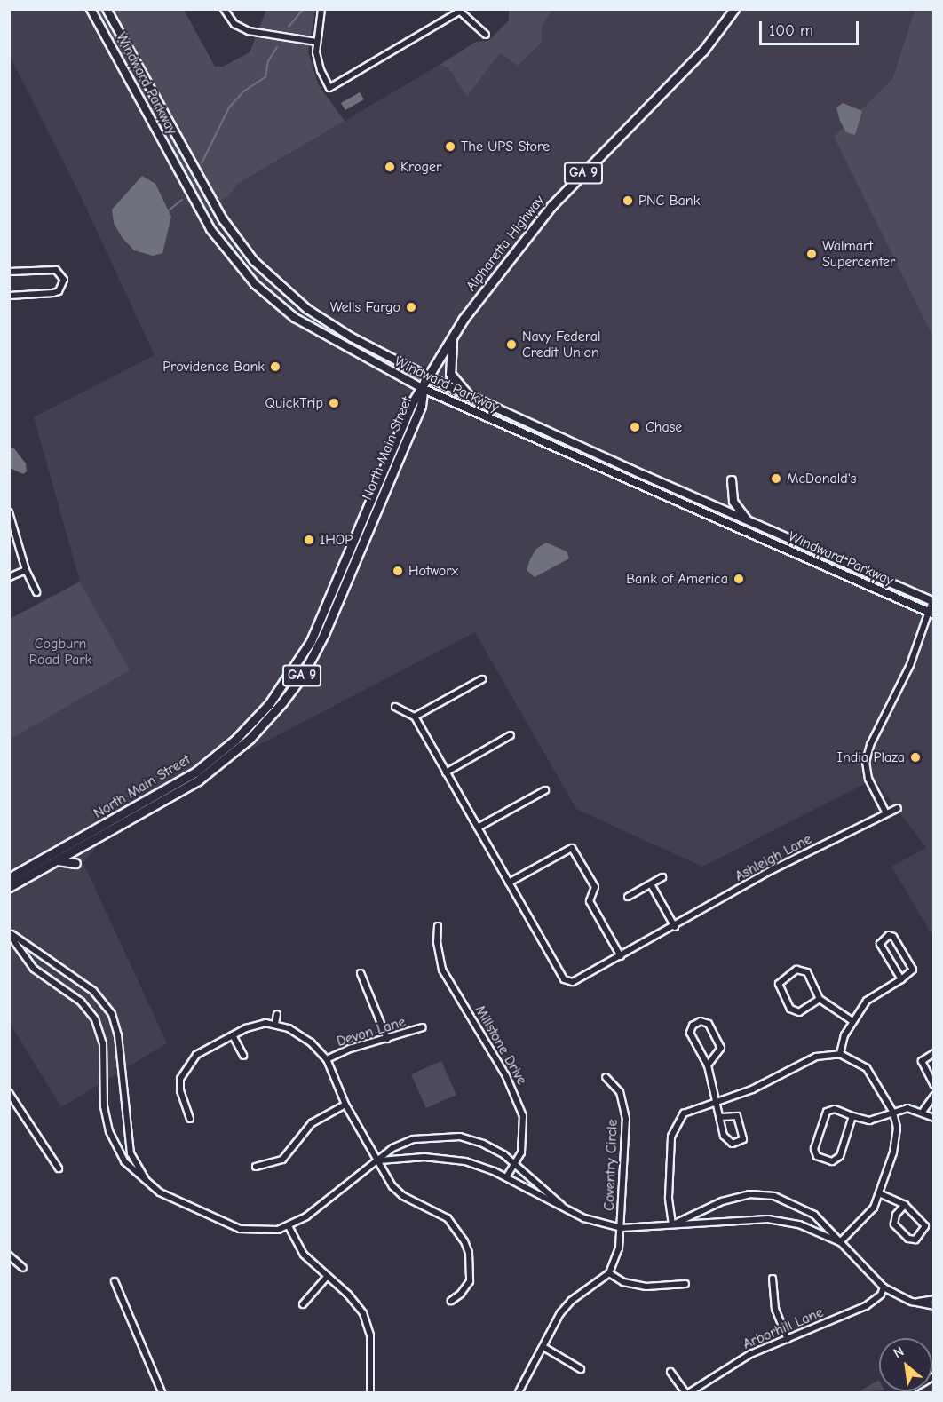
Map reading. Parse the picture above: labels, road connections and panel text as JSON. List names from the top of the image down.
{
  "streets": {
    "main road": [
      "Windward Parkway",
      "GA 9",
      "Alpharetta Highway",
      "North Main Street"
    ],
    "street": [
      "Ashleigh Lane",
      "Devon Lane",
      "Millstone Drive",
      "Coventry Circle",
      "Arborhill Lane"
    ]
  },
  "crossings": [
    ["Windward Parkway", "Alpharetta Highway"],
    ["Windward Parkway", "North Main Street"],
    ["Alpharetta Highway", "North Main Street"]
  ],
  "parks": ["Cogburn Road Park"],
  "places": [
    "The UPS Store",
    "Kroger",
    "PNC Bank",
    "Walmart Supercenter",
    "Wells Fargo",
    "Navy Federal Credit Union",
    "Providence Bank",
    "QuickTrip",
    "Chase",
    "McDonald's",
    "IHOP",
    "Hotworx",
    "Bank of America",
    "India Plaza"
  ],
  "scale_bar": "100 m",
  "north": "top left"
}
